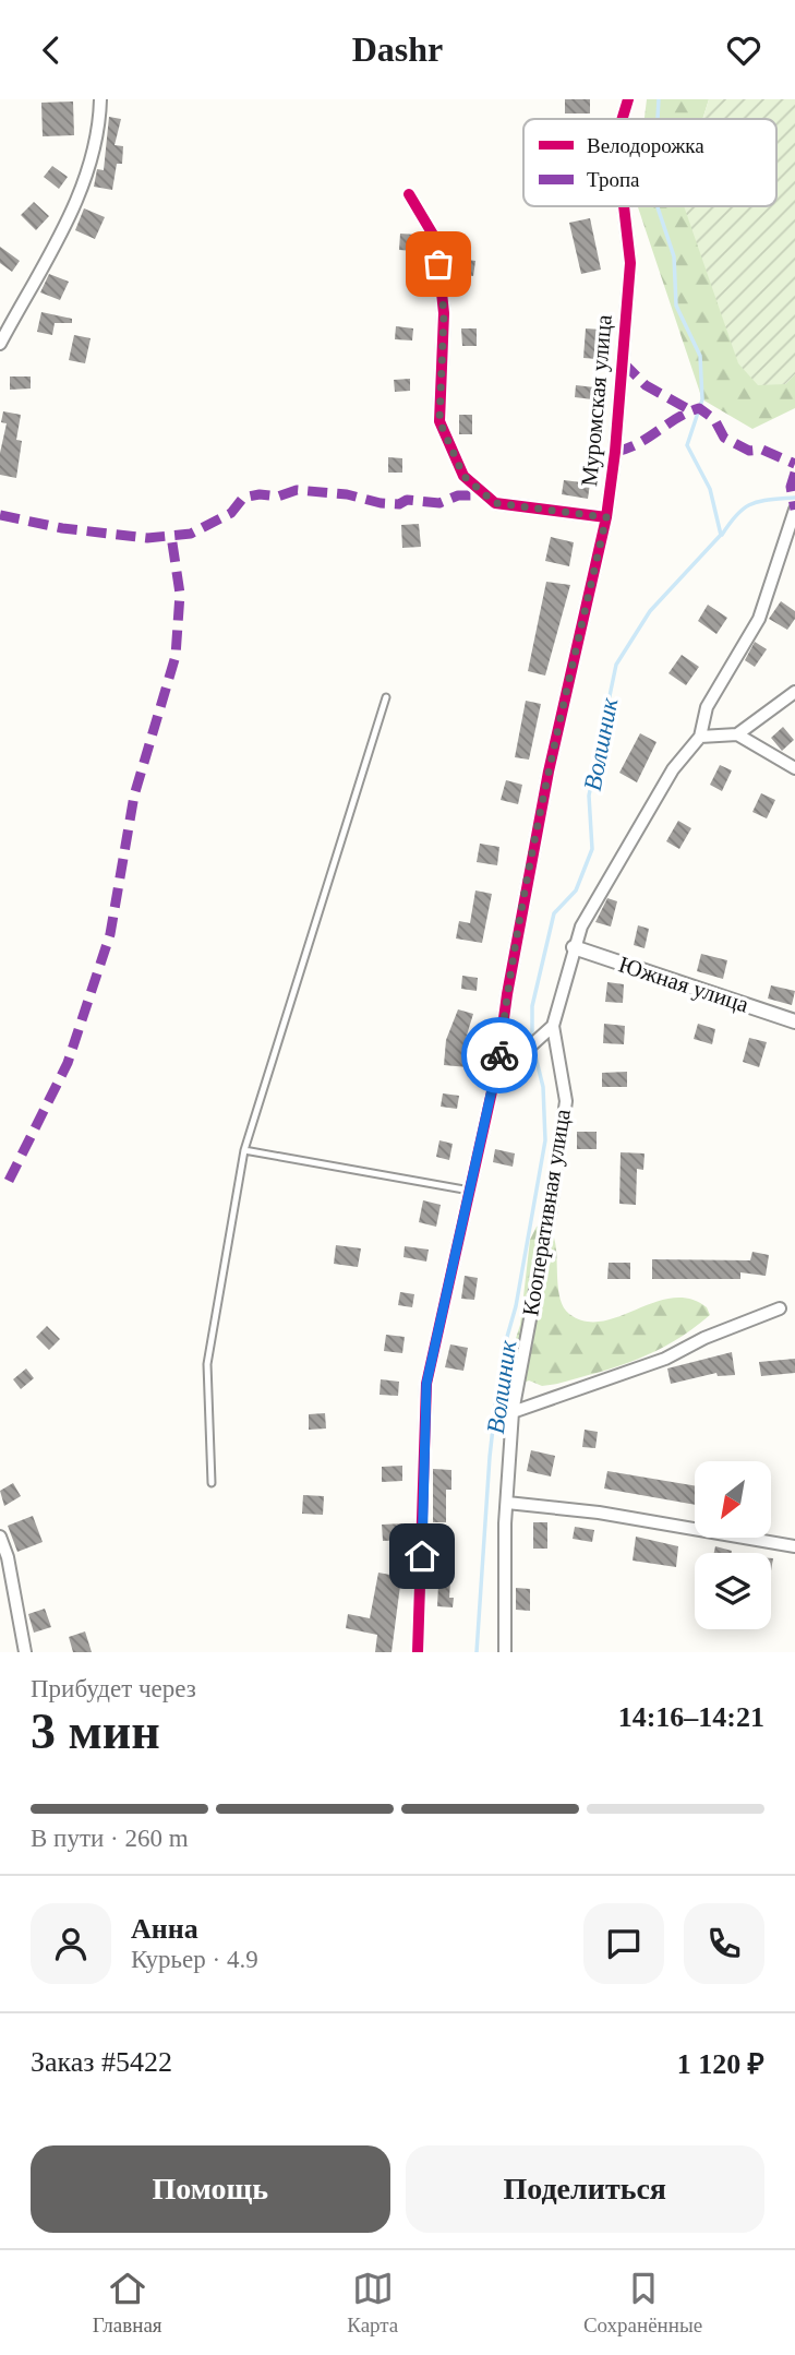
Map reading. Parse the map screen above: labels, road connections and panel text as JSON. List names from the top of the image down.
{
  "streets": {
    "street": ["Муромская улица", "Южная улица", "Кооперативная улица"]
  },
  "crossings": [
    ["Южная улица", "Кооперативная улица"]
  ],
  "water": ["Волшник"],
  "legend": ["Велодорожка", "Тропа"],
  "north": "bottom left",
  "page": {
    "header": "Dashr",
    "heading": ["3 мин", "Прибудет через", "14:16–14:21"],
    "panel": [
      "Анна",
      "Курьер · 4.9",
      "Заказ #5422",
      "1 120 ₽"
    ],
    "bar": "В пути · 260 m",
    "buttons": ["Помощь", "Поделиться"],
    "tabs": ["Главная", "Карта", "Сохранённые"]
  }
}
